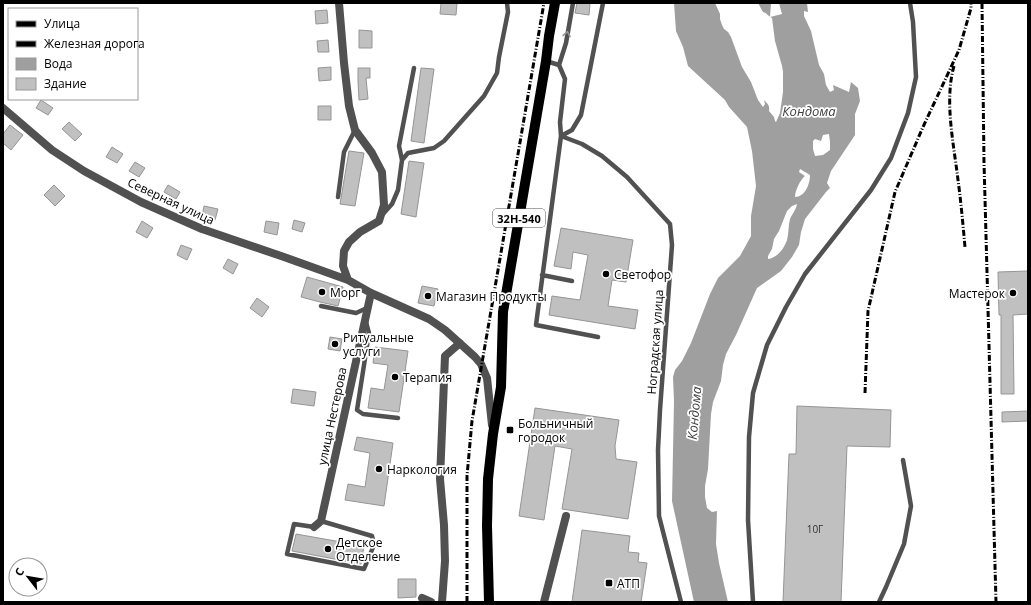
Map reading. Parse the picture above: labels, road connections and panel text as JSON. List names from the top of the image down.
{
  "streets": {
    "main road": ["32Н-540"],
    "street": ["Северная улица", "улица Нестерова"],
    "lane": ["Ноградская улица"]
  },
  "water": ["Кондома"],
  "places": {
    "other": [
      "Светофор",
      "Морг",
      "Мастерок",
      "Магазин Продукты",
      "Ритуальные услуги",
      "Терапия",
      "Наркология",
      "Детское Отделение"
    ],
    "transit": ["Больничный городок", "АТП"]
  },
  "house_numbers": ["10Г"],
  "legend": [
    "Улица",
    "Железная дорога",
    "Вода",
    "Здание"
  ],
  "north": "top left"
}
